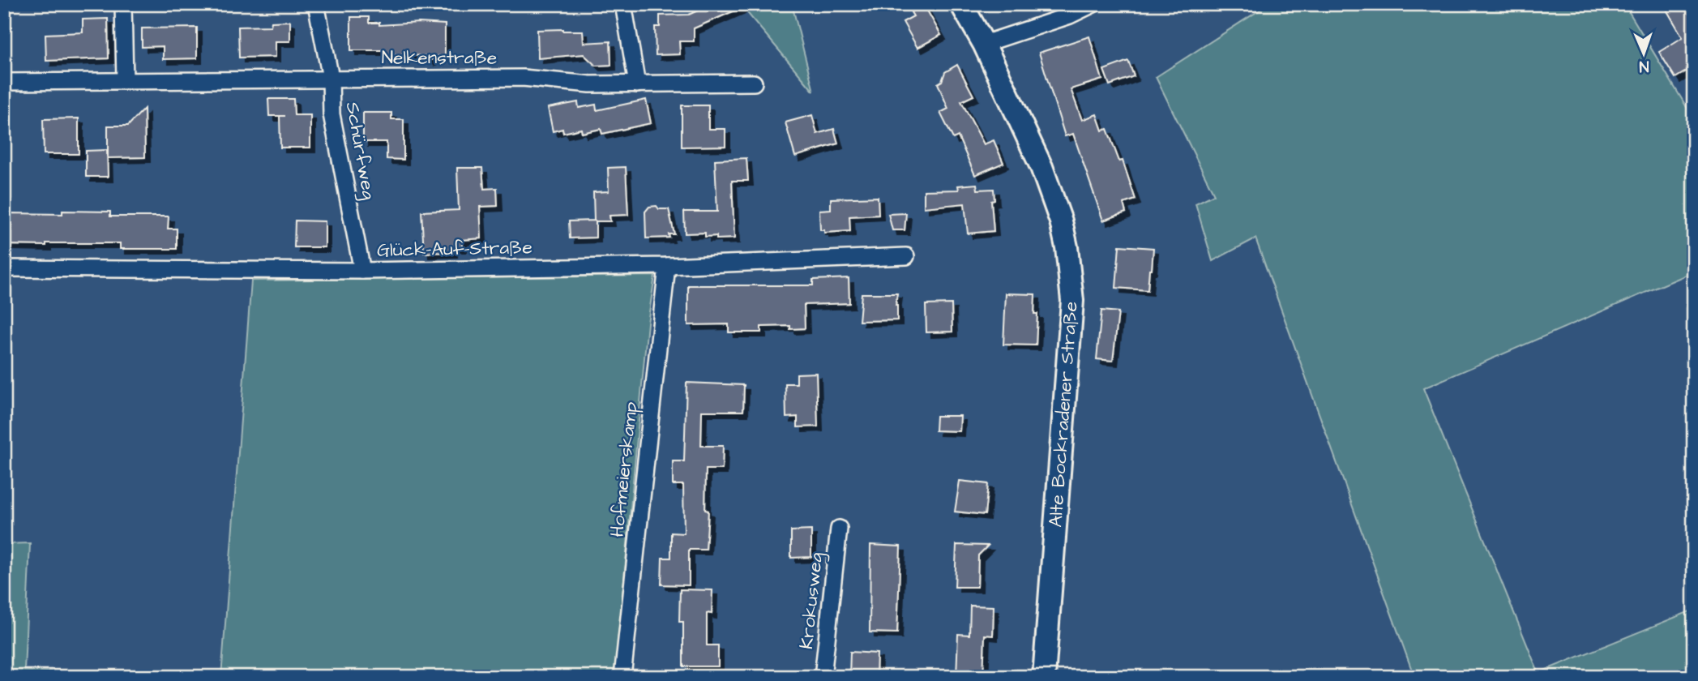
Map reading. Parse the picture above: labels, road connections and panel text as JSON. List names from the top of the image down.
{
  "streets": {
    "street": [
      "Nelkenstraße",
      "Schürfweg",
      "Glück-Auf-Straße",
      "Alte Bockradener Straße",
      "Hofmeierskamp",
      "Krokusweg"
    ]
  },
  "crossings": [
    ["Nelkenstraße", "Schürfweg"],
    ["Schürfweg", "Glück-Auf-Straße"],
    ["Glück-Auf-Straße", "Hofmeierskamp"]
  ],
  "north": "bottom"
}
